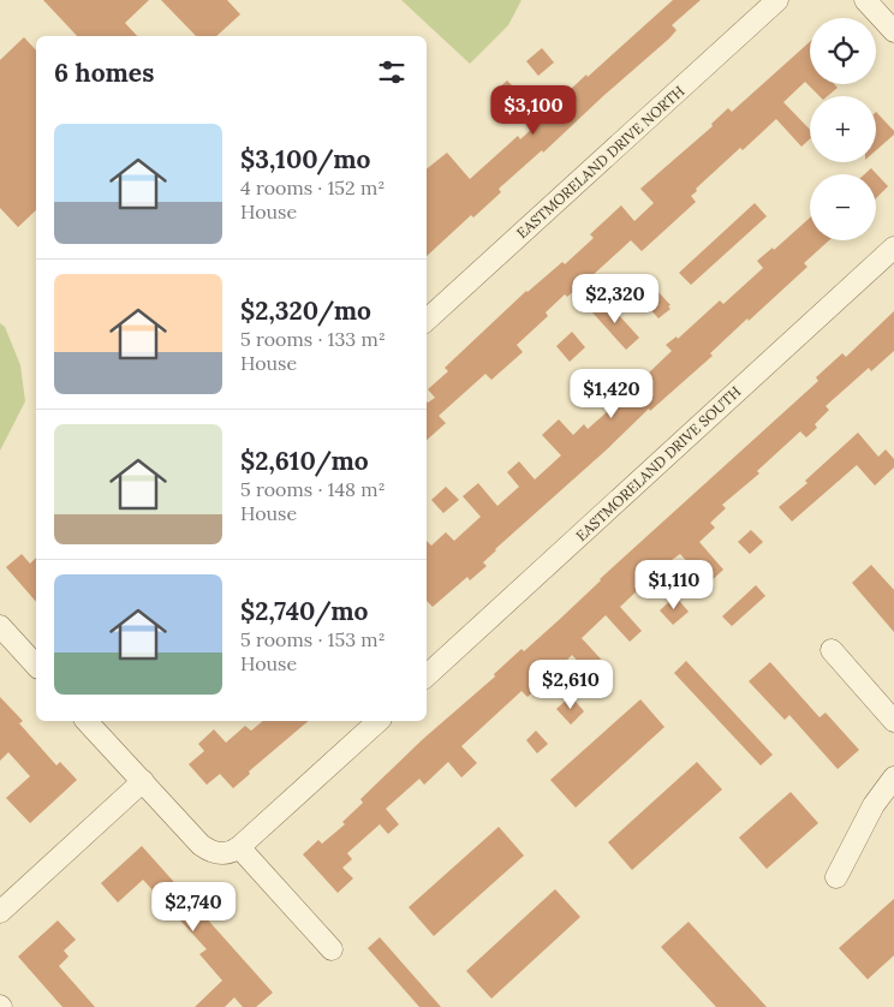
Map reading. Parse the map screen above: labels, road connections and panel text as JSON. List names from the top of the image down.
{
  "streets": {
    "street": ["EASTMORELAND DRIVE NORTH", "EASTMORELAND DRIVE SOUTH"]
  },
  "page": {
    "map_buttons": ["+", "−"],
    "heading": "6 homes",
    "price": [
      "$3,100",
      "$2,320",
      "$1,420",
      "$1,110",
      "$2,610",
      "$2,740"
    ],
    "list": [
      {
        "name": "$3,100/mo",
        "note": "4 rooms · 152 m² · House"
      },
      {
        "name": "$2,320/mo",
        "note": "5 rooms · 133 m² · House"
      },
      {
        "name": "$2,610/mo",
        "note": "5 rooms · 148 m² · House"
      },
      {
        "name": "$2,740/mo",
        "note": "5 rooms · 153 m² · House"
      }
    ]
  }
}
